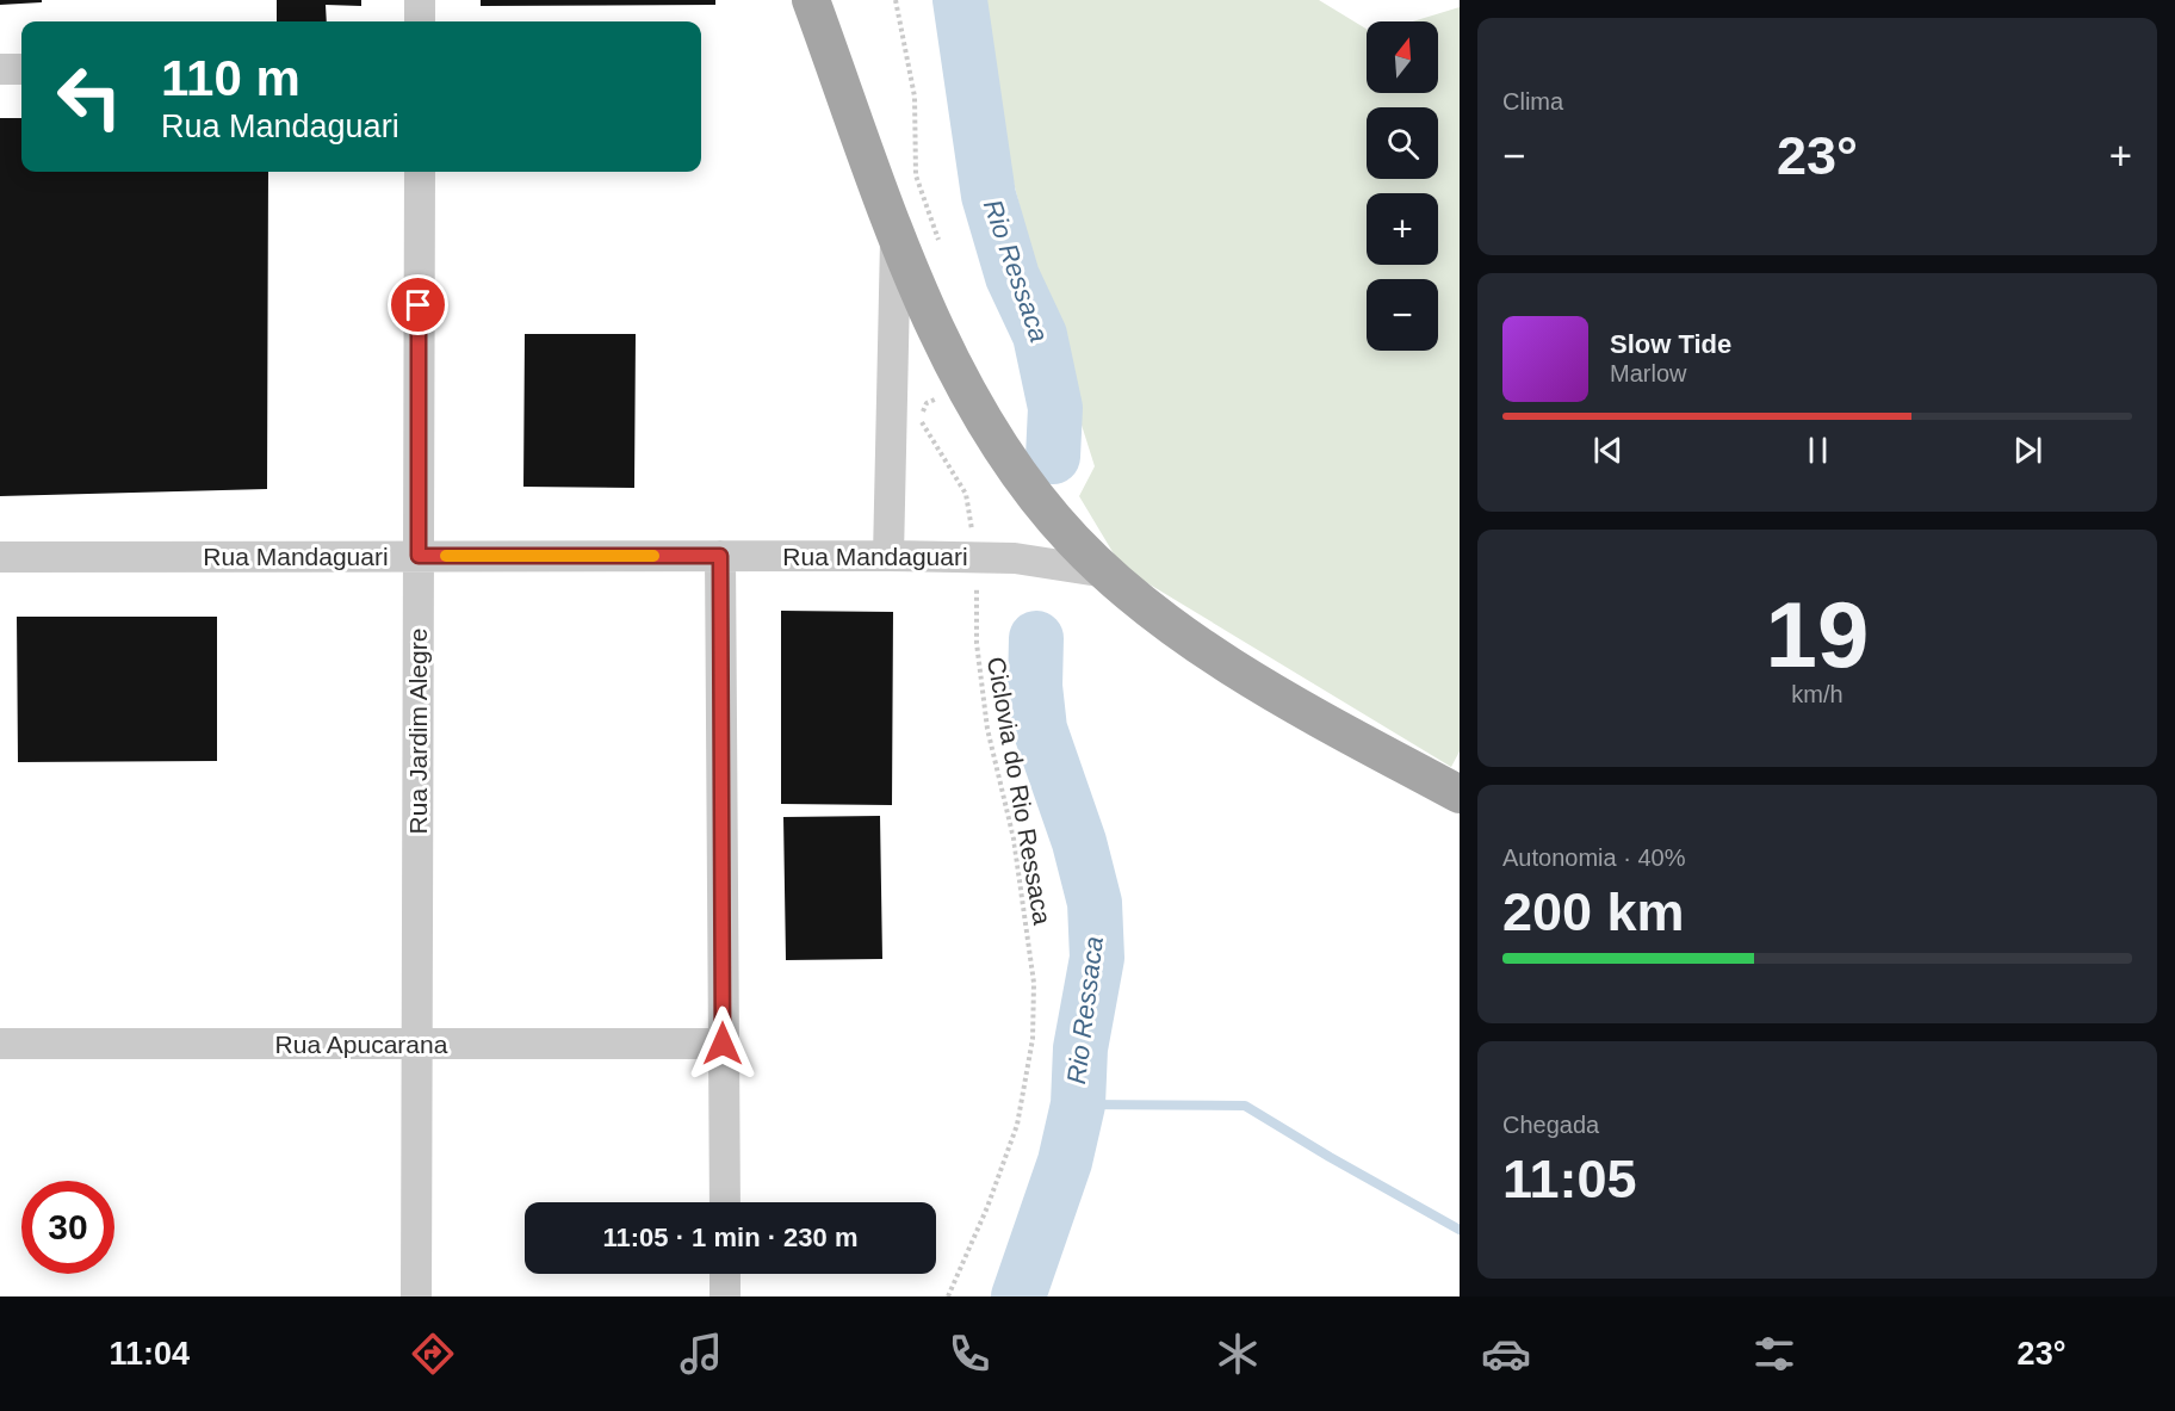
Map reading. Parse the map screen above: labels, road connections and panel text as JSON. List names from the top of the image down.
{
  "streets": {
    "street": ["Rua Mandaguari", "Rua Jardim Alegre", "Rua Apucarana"],
    "path": ["Ciclovia do Rio Ressaca"]
  },
  "crossings": [
    ["Rua Mandaguari", "Rua Jardim Alegre"],
    ["Rua Mandaguari", "Ciclovia do Rio Ressaca"],
    ["Rua Jardim Alegre", "Rua Apucarana"]
  ],
  "water": ["Rio Ressaca"],
  "north": "top",
  "page": {
    "tile": [
      "Clima",
      ["19", "km/h"],
      ["Autonomia · 40%", "200 km"],
      ["Chegada", "11:05"]
    ],
    "map_buttons": ["+", "−"],
    "turn": ["110 m", "Rua Mandaguari"],
    "heat": ["−", "23°", "+"],
    "song": ["Slow Tide", "Marlow"],
    "limit": "30",
    "trip": "11:05 · 1 min · 230 m",
    "tabs": ["11:04", "23°"]
  }
}
